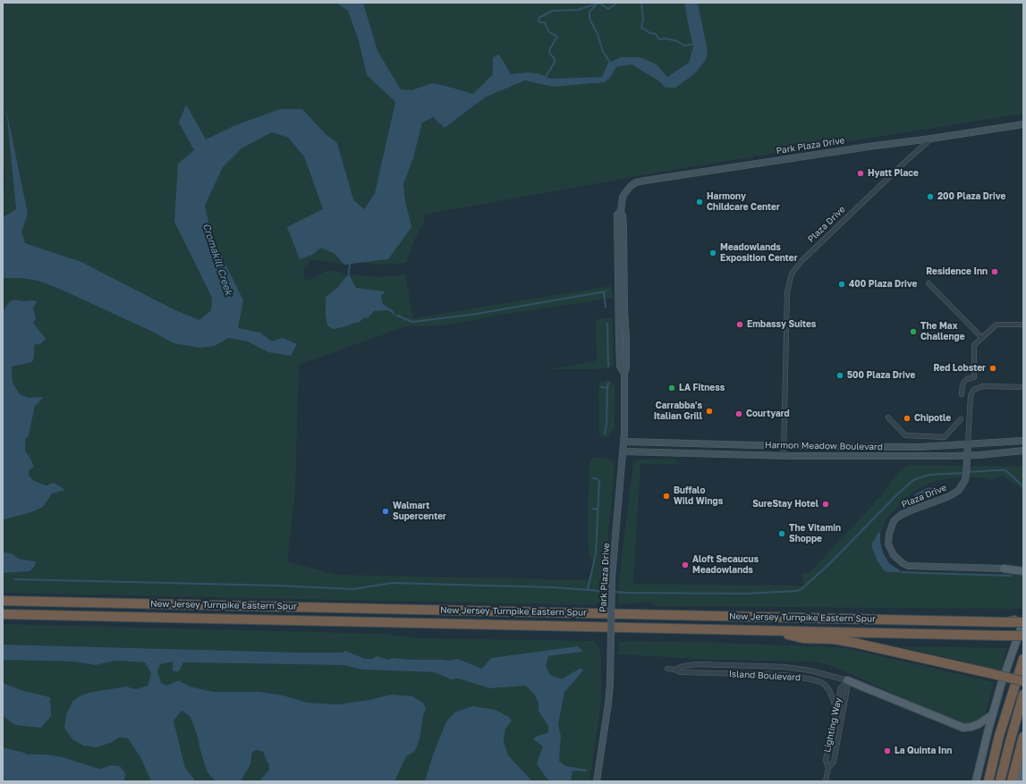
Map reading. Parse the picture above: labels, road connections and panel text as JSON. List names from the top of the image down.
{
  "streets": {
    "highway": ["New Jersey Turnpike Eastern Spur"],
    "street": [
      "Park Plaza Drive",
      "Plaza Drive",
      "Harmon Meadow Boulevard",
      "Island Boulevard",
      "Lighting Way"
    ]
  },
  "crossings": [
    ["Park Plaza Drive", "Plaza Drive"],
    ["Park Plaza Drive", "Harmon Meadow Boulevard"],
    ["Plaza Drive", "Harmon Meadow Boulevard"],
    ["Island Boulevard", "Lighting Way"]
  ],
  "water": ["Cromakill Creek"],
  "places": [
    "Hyatt Place",
    "200 Plaza Drive",
    "Harmony Childcare Center",
    "Meadowlands Exposition Center",
    "Residence Inn",
    "400 Plaza Drive",
    "Embassy Suites",
    "The Max Challenge",
    "Red Lobster",
    "500 Plaza Drive",
    "LA Fitness",
    "Carrabba's Italian Grill",
    "Courtyard",
    "Chipotle",
    "Buffalo Wild Wings",
    "SureStay Hotel",
    "Walmart Supercenter",
    "The Vitamin Shoppe",
    "Aloft Secaucus Meadowlands",
    "La Quinta Inn"
  ]
}
